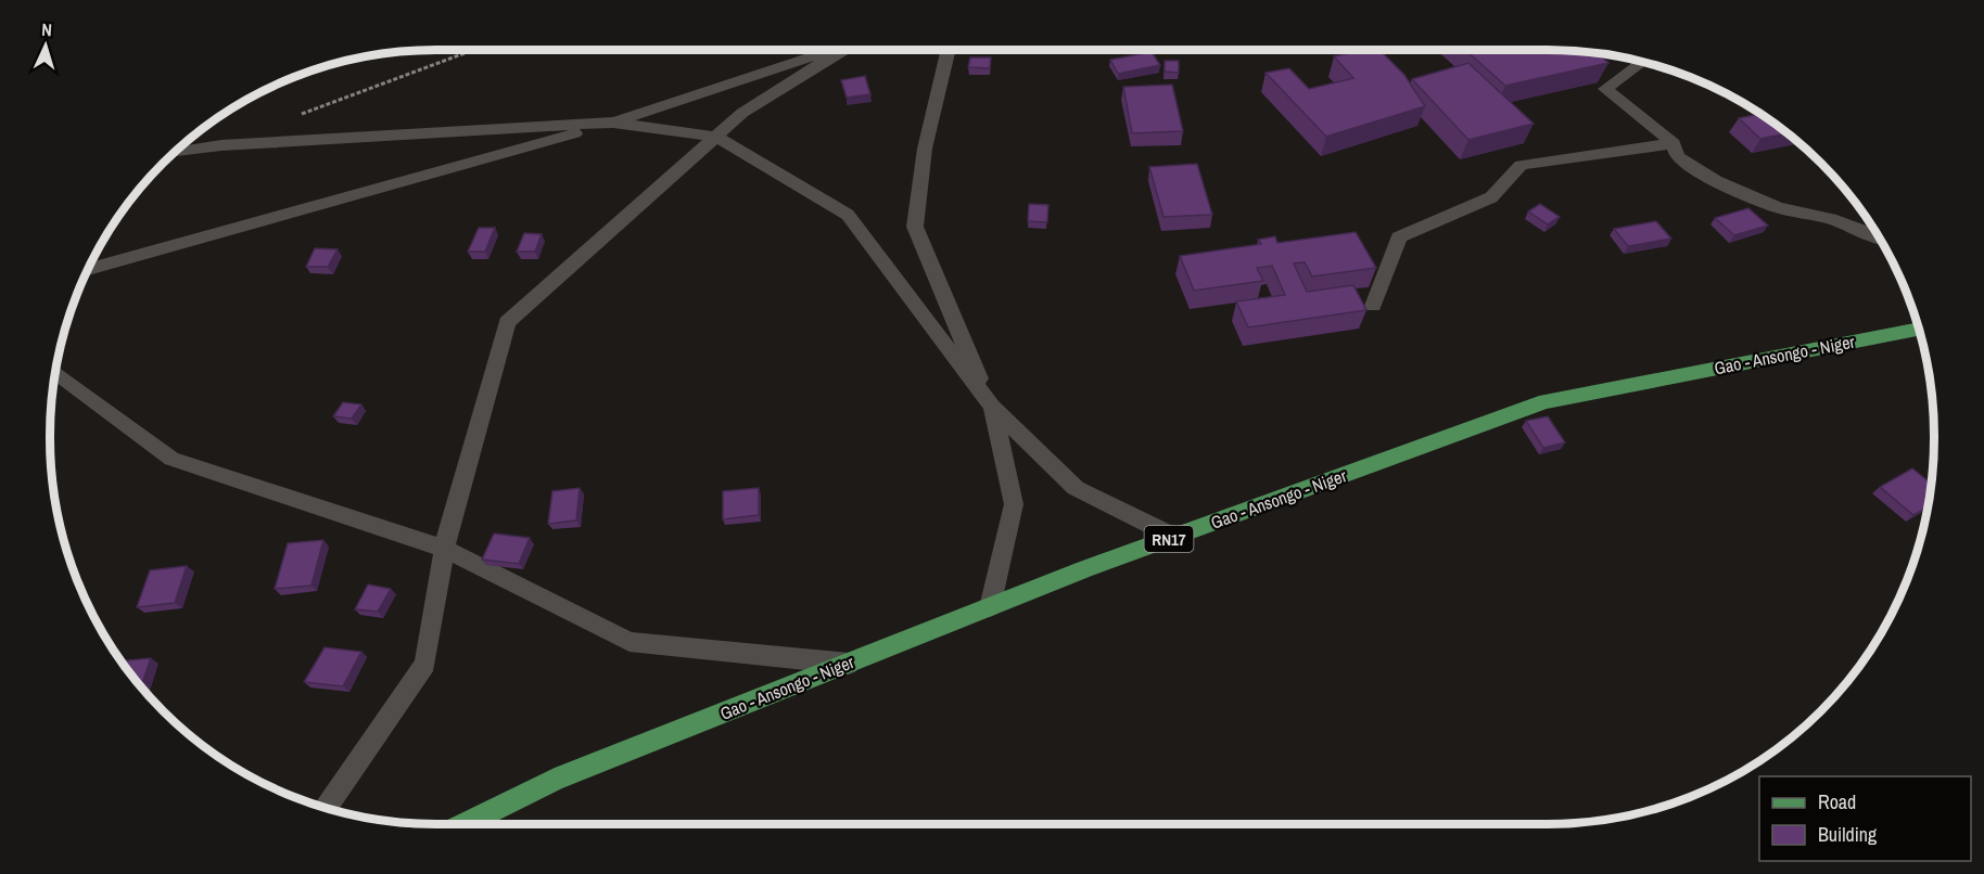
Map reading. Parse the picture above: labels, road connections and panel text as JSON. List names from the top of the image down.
{
  "streets": {
    "main road": ["Gao - Ansongo - Niger", "RN17"]
  },
  "legend": ["Road", "Building"],
  "north": "top"
}
